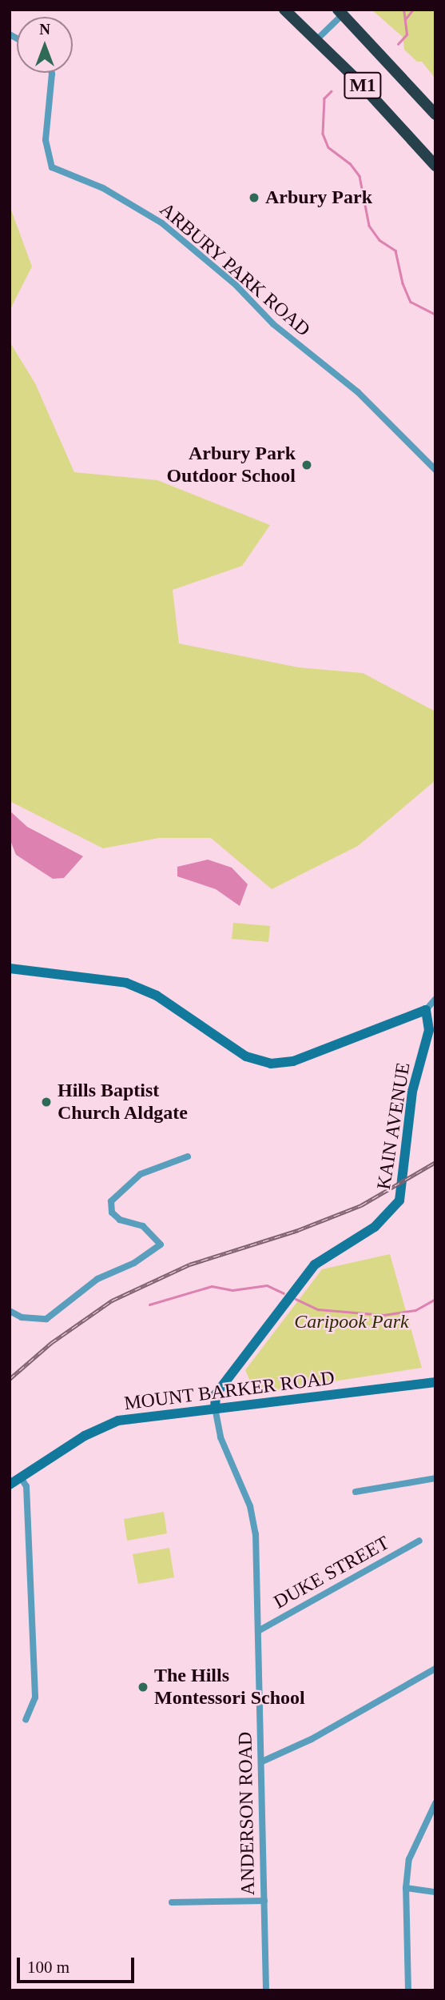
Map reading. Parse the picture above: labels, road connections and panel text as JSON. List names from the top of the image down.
{
  "streets": {
    "highway": ["M1"],
    "main road": ["KAIN AVENUE", "MOUNT BARKER ROAD"],
    "street": ["ARBURY PARK ROAD", "DUKE STREET", "ANDERSON ROAD"]
  },
  "crossings": [
    ["KAIN AVENUE", "MOUNT BARKER ROAD"],
    ["KAIN AVENUE", "ANDERSON ROAD"],
    ["MOUNT BARKER ROAD", "ANDERSON ROAD"],
    ["DUKE STREET", "ANDERSON ROAD"]
  ],
  "parks": ["Caripook Park"],
  "places": [
    "Arbury Park",
    "Arbury Park Outdoor School",
    "Hills Baptist Church Aldgate",
    "The Hills Montessori School"
  ],
  "scale_bar": "100 m",
  "north": "top"
}
